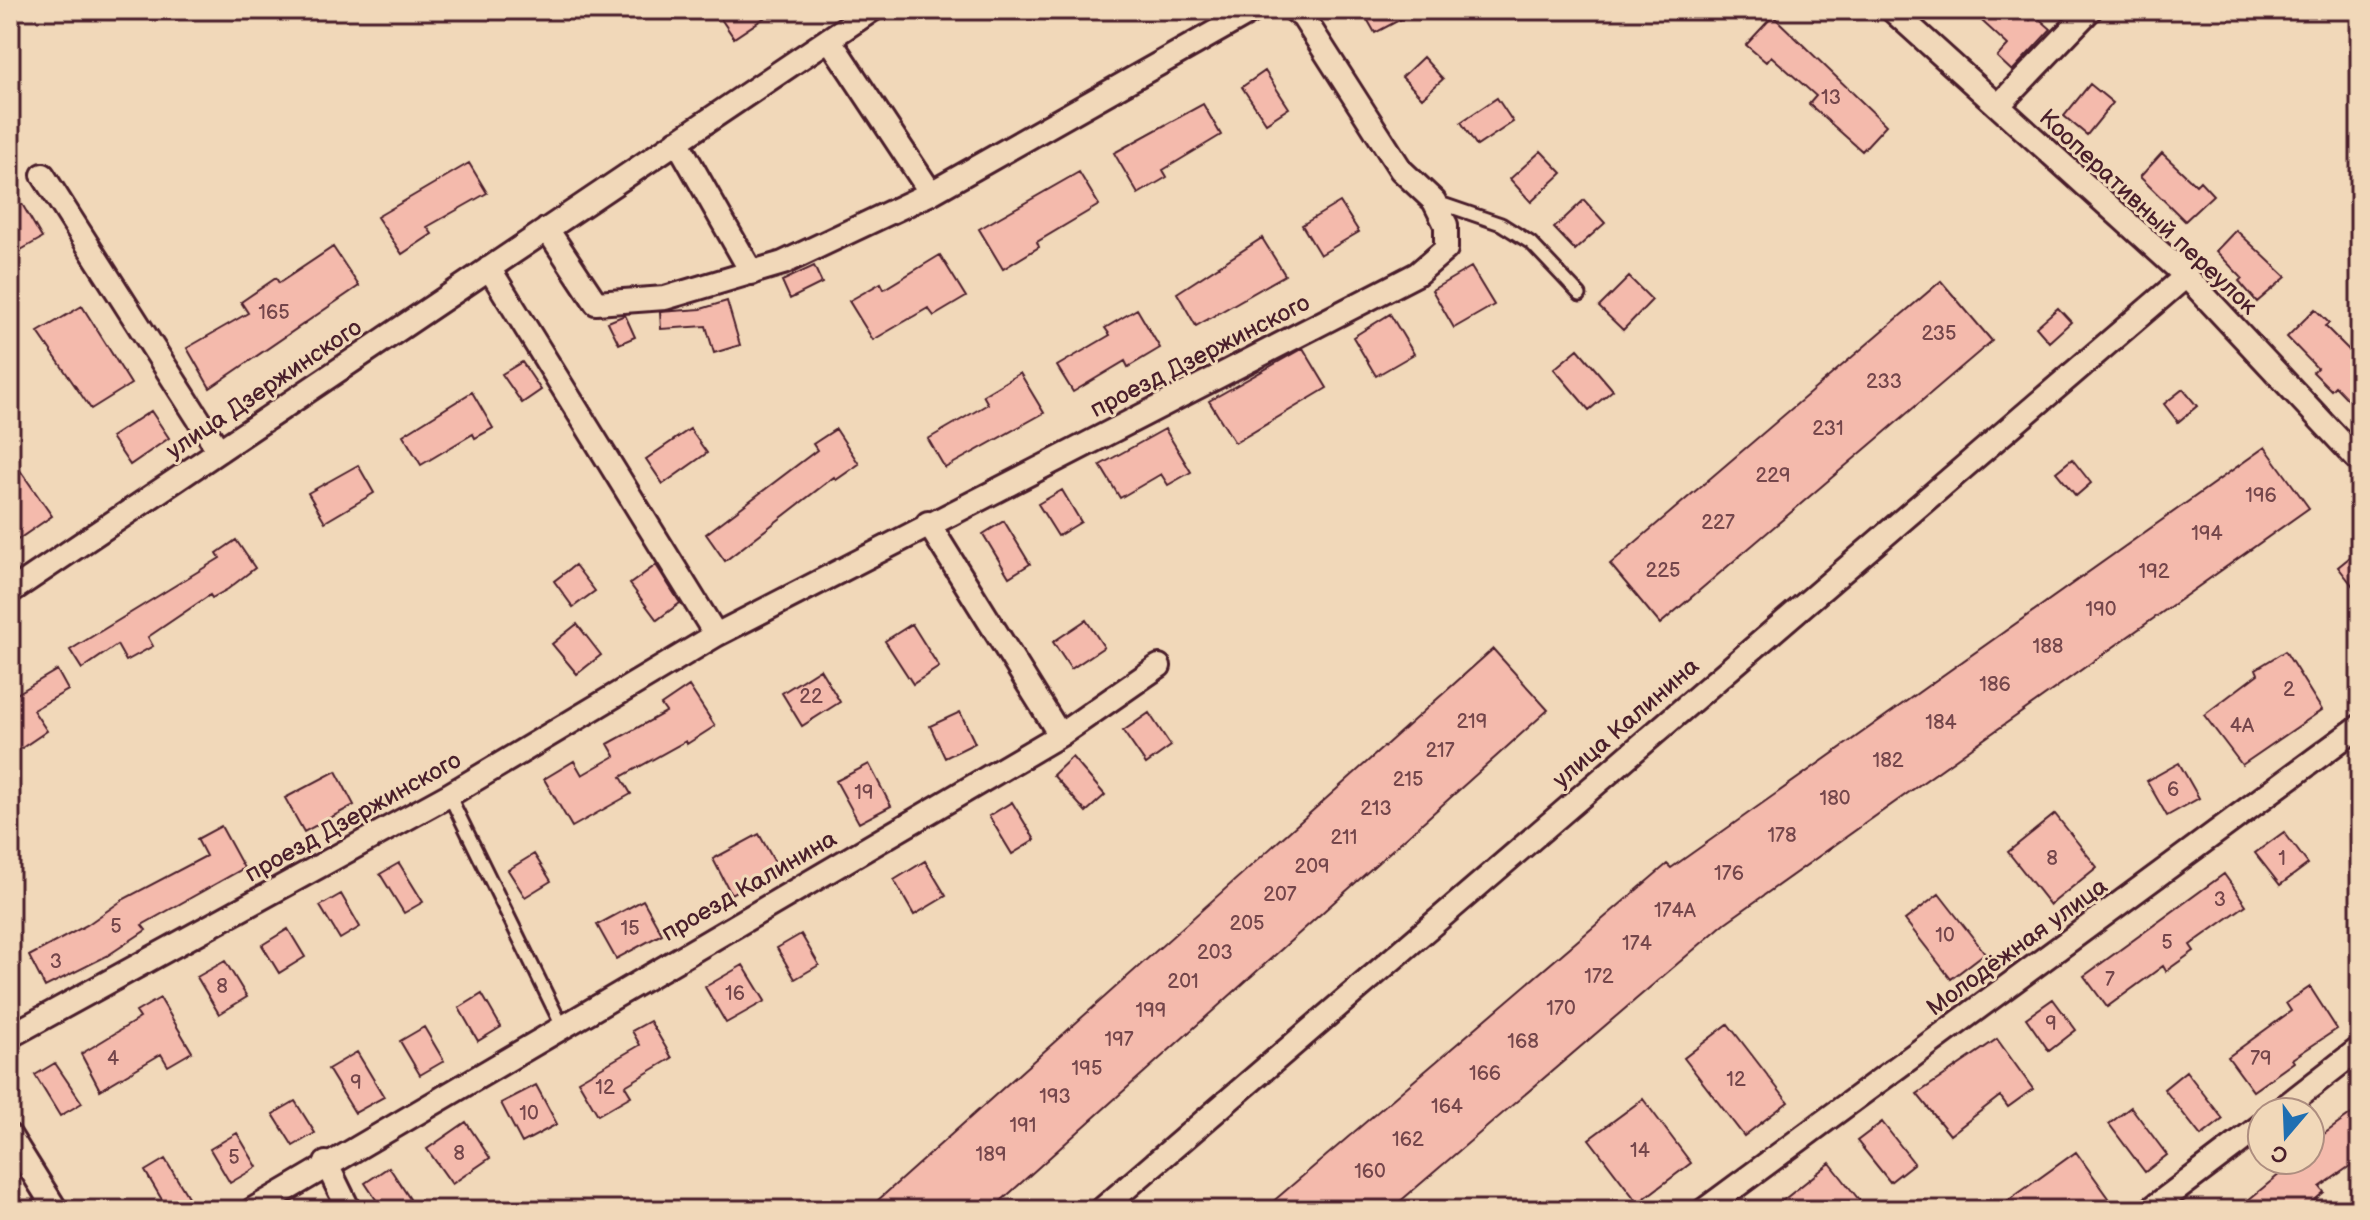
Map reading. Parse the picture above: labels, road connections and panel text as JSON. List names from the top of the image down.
{
  "streets": {
    "street": [
      "Кооперативный переулок",
      "проезд Дзержинского",
      "улица Дзержинского",
      "улица Калинина",
      "проезд Калинина",
      "Молодёжная улица"
    ]
  },
  "crossings": [
    ["Кооперативный переулок", "улица Калинина"]
  ],
  "house_numbers": [
    "13",
    "165",
    "235",
    "233",
    "231",
    "229",
    "196",
    "227",
    "194",
    "225",
    "192",
    "190",
    "188",
    "186",
    "2",
    "22",
    "219",
    "184",
    "4А",
    "217",
    "182",
    "215",
    "6",
    "19",
    "180",
    "213",
    "178",
    "211",
    "8",
    "1",
    "209",
    "176",
    "207",
    "3",
    "174А",
    "205",
    "5",
    "15",
    "10",
    "5",
    "174",
    "203",
    "3",
    "172",
    "7",
    "201",
    "8",
    "16",
    "170",
    "199",
    "9",
    "197",
    "168",
    "4",
    "79",
    "195",
    "166",
    "12",
    "9",
    "12",
    "193",
    "164",
    "10",
    "191",
    "162",
    "14",
    "8",
    "189",
    "5",
    "160"
  ],
  "north": "bottom"
}
